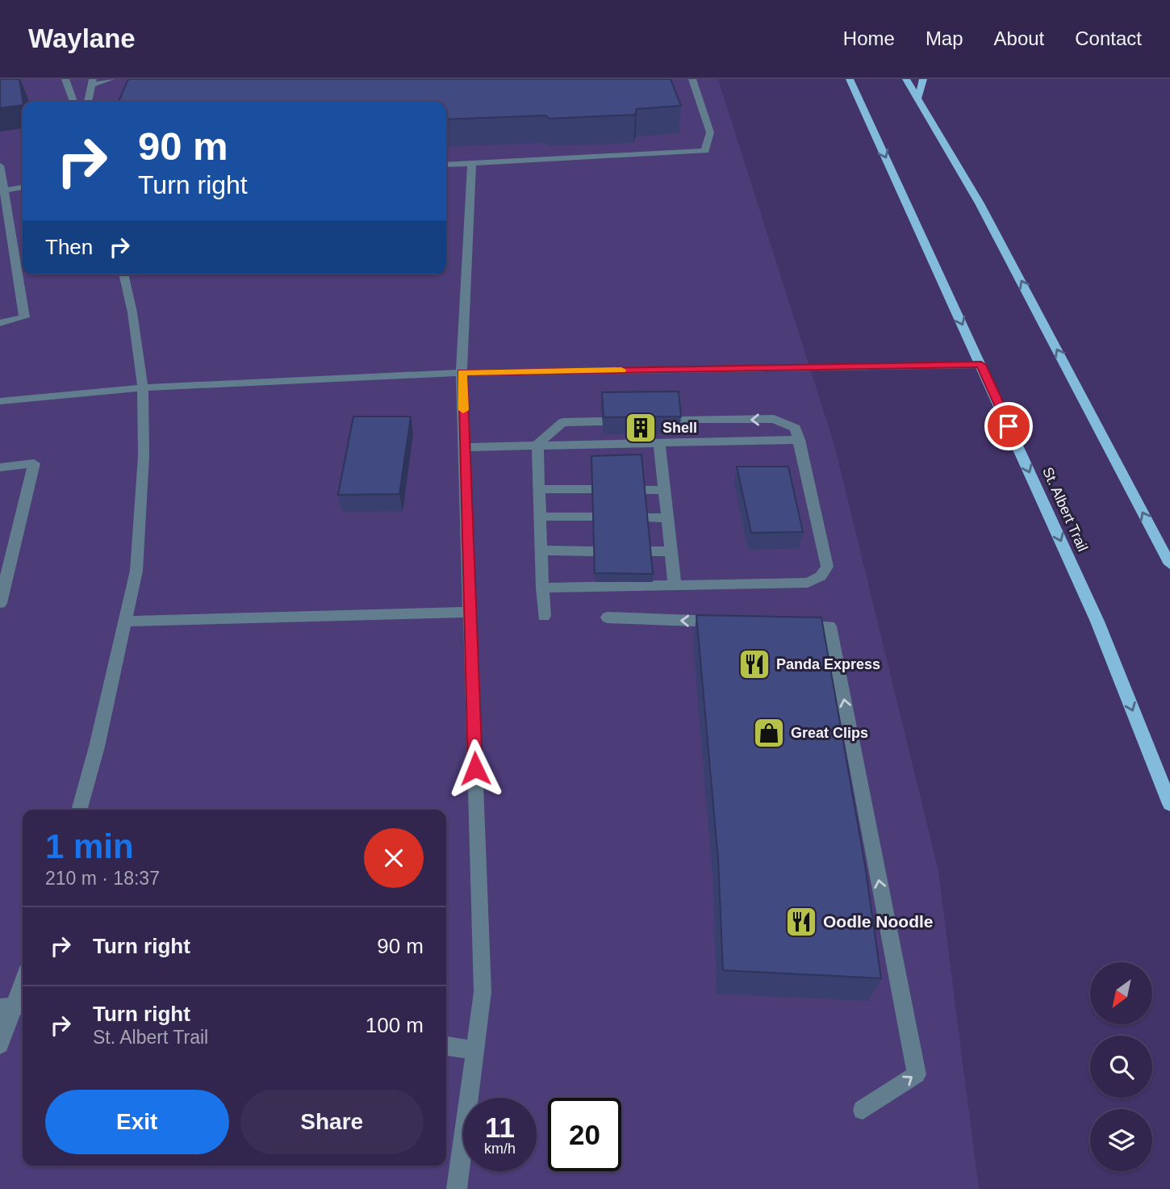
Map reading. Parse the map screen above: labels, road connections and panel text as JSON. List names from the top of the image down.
{
  "streets": {
    "main road": ["St. Albert Trail"]
  },
  "places": {
    "building": ["Shell"],
    "restaurant": ["Panda Express", "Oodle Noodle"],
    "shop": ["Great Clips"]
  },
  "north": "bottom left",
  "page": {
    "header": "Waylane",
    "nav": [
      "Home",
      "Map",
      "About",
      "Contact"
    ],
    "turn": ["90 m", "Turn right"],
    "then": "Then",
    "heading": ["1 min", "210 m · 18:37"],
    "list": [
      {
        "name": "Turn right",
        "value": "90 m"
      },
      {
        "name": "Turn right",
        "note": "St. Albert Trail",
        "value": "100 m"
      }
    ],
    "buttons": ["Exit", "Share"],
    "speed": "11 km/h",
    "limit": "20"
  }
}
